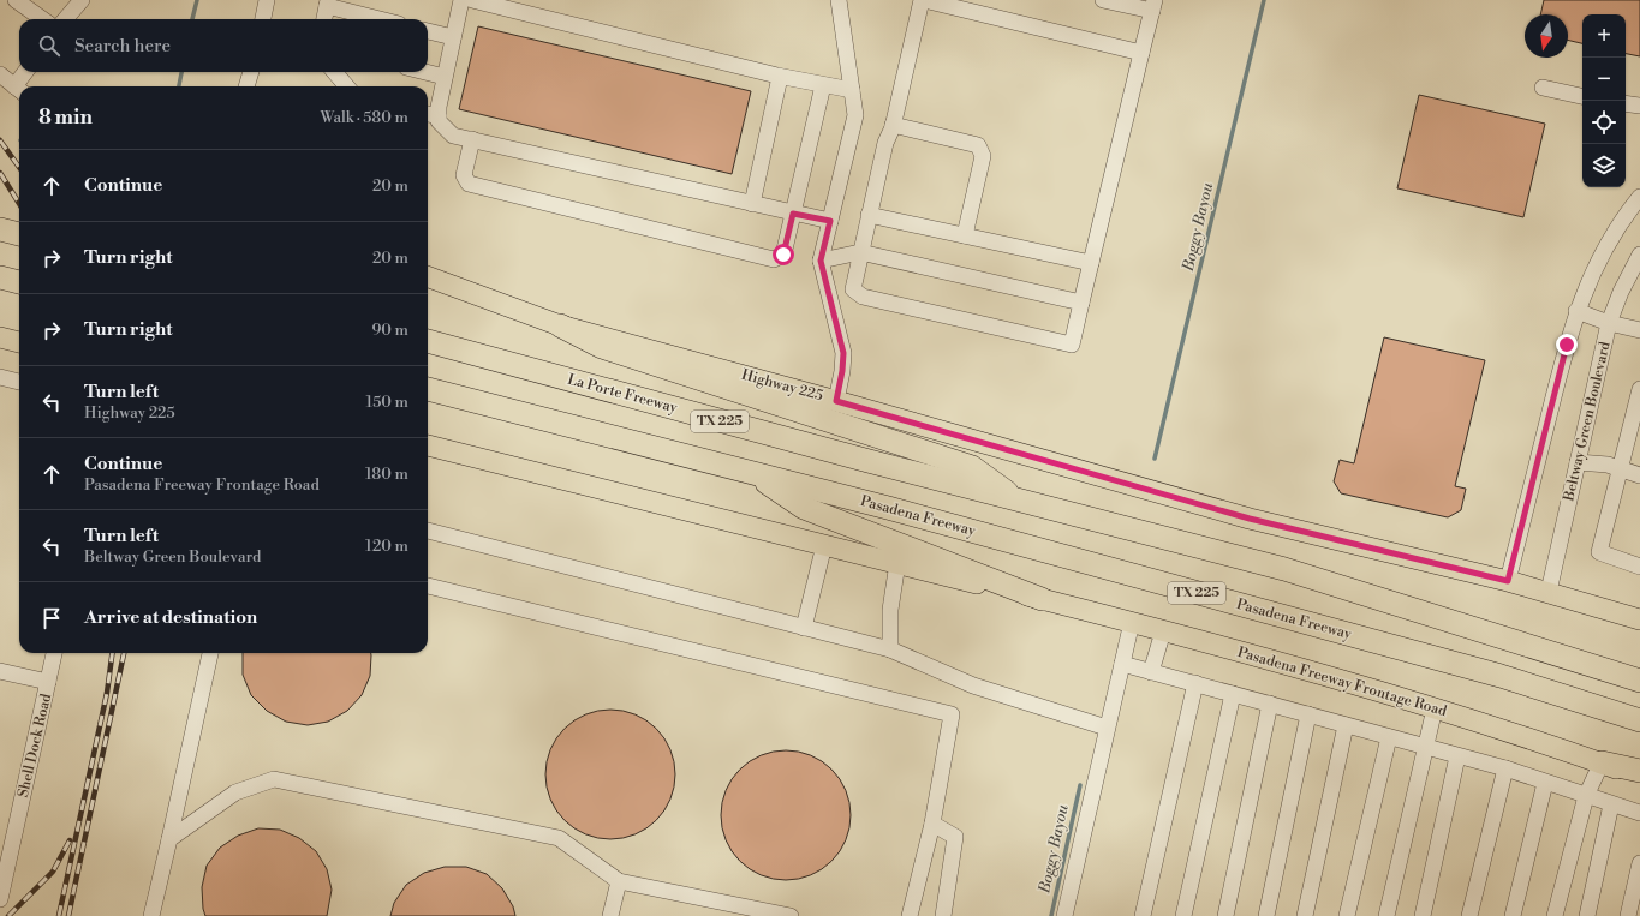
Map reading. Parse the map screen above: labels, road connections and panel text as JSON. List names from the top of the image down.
{
  "streets": {
    "highway": ["La Porte Freeway", "TX 225", "Pasadena Freeway"],
    "main road": ["Highway 225", "Pasadena Freeway Frontage Road"],
    "street": ["Beltway Green Boulevard", "Shell Dock Road"]
  },
  "crossings": [
    ["La Porte Freeway", "TX 225"],
    ["TX 225", "Pasadena Freeway"]
  ],
  "water": ["Boggy Bayou"],
  "north": "bottom",
  "page": {
    "map_buttons": ["+", "−"],
    "search": "Search here",
    "heading": ["8 min", "Walk · 580 m"],
    "list": [
      ["Continue", "20 m"],
      ["Turn right", "20 m"],
      ["Turn right", "90 m"],
      ["Turn left", "Highway 225", "150 m"],
      ["Continue", "Pasadena Freeway Frontage Road", "180 m"],
      ["Turn left", "Beltway Green Boulevard", "120 m"],
      "Arrive at destination"
    ]
  }
}
